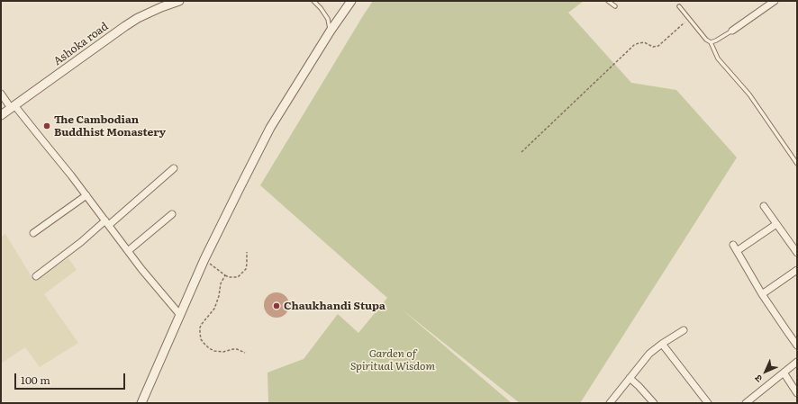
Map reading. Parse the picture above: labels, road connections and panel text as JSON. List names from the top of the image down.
{
  "streets": {
    "street": ["Ashoka road"]
  },
  "parks": ["Garden of Spiritual Wisdom"],
  "places": ["The Cambodian Buddhist Monastery", "Chaukhandi Stupa"],
  "scale_bar": "100 m",
  "north": "bottom left"
}
